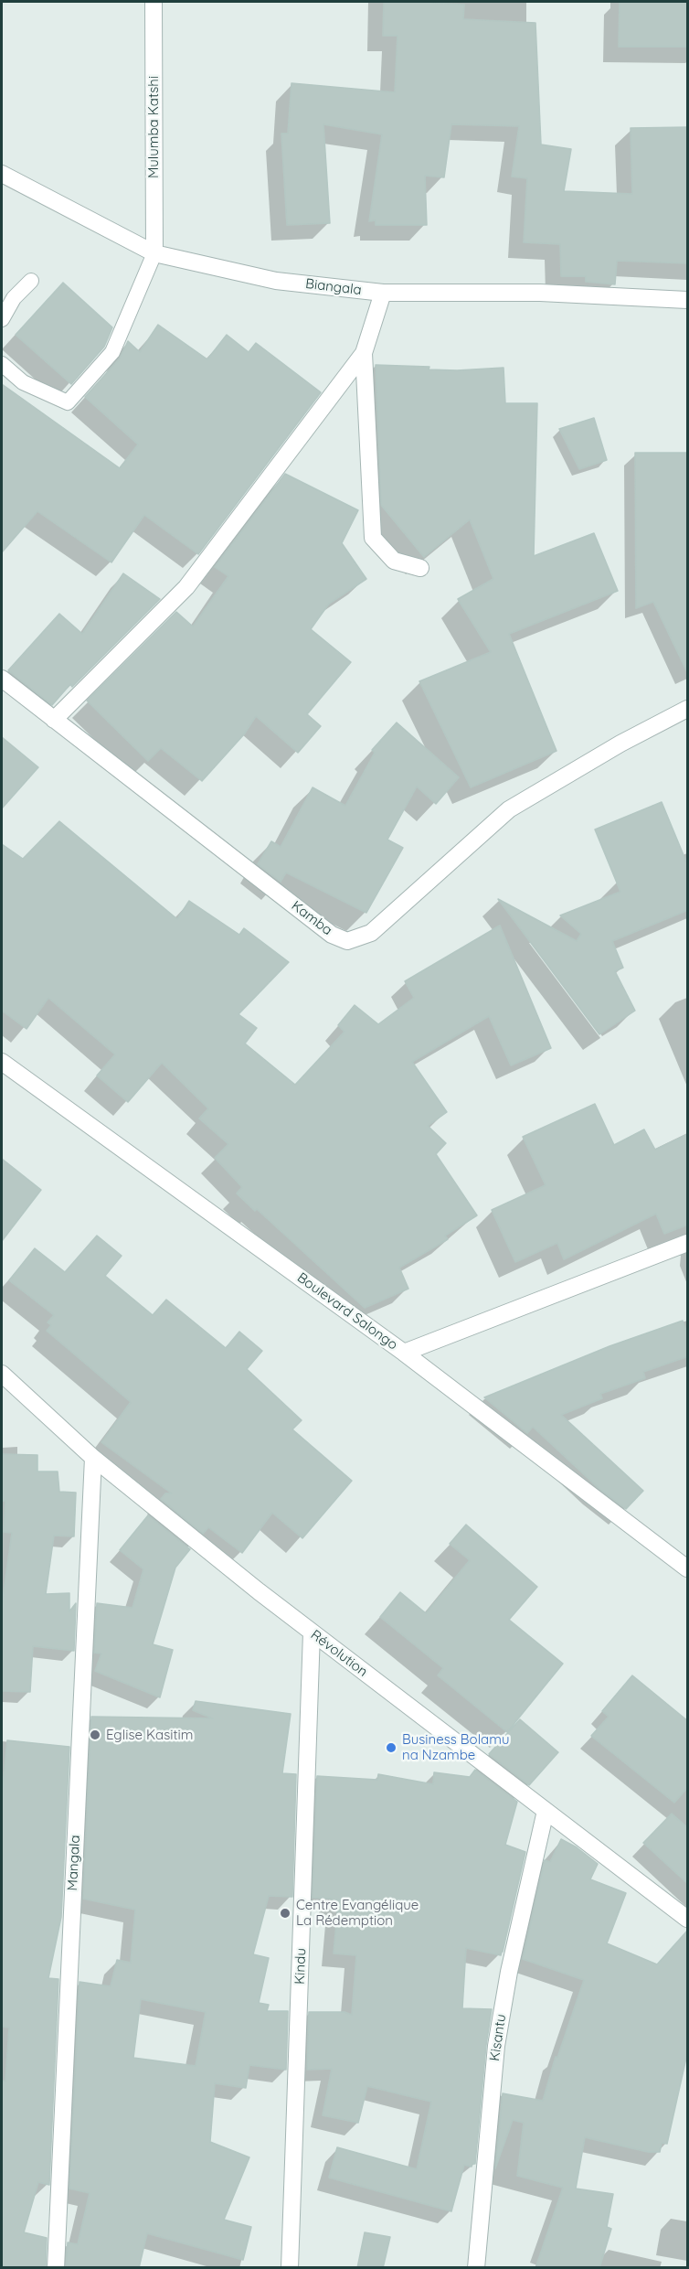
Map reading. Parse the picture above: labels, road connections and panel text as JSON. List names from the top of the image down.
{
  "streets": {
    "street": [
      "Mulumba Katshi",
      "Biangala",
      "Kamba",
      "Boulevard Salongo",
      "Révolution",
      "Mangala",
      "Kindu",
      "Kisantu"
    ]
  },
  "crossings": [
    ["Mulumba Katshi", "Biangala"],
    ["Révolution", "Mangala"],
    ["Révolution", "Kindu"],
    ["Révolution", "Kisantu"]
  ],
  "places": ["Eglise Kasitim", "Business Bolamu na Nzambe", "Centre Evangélique La Rédemption"]
}
